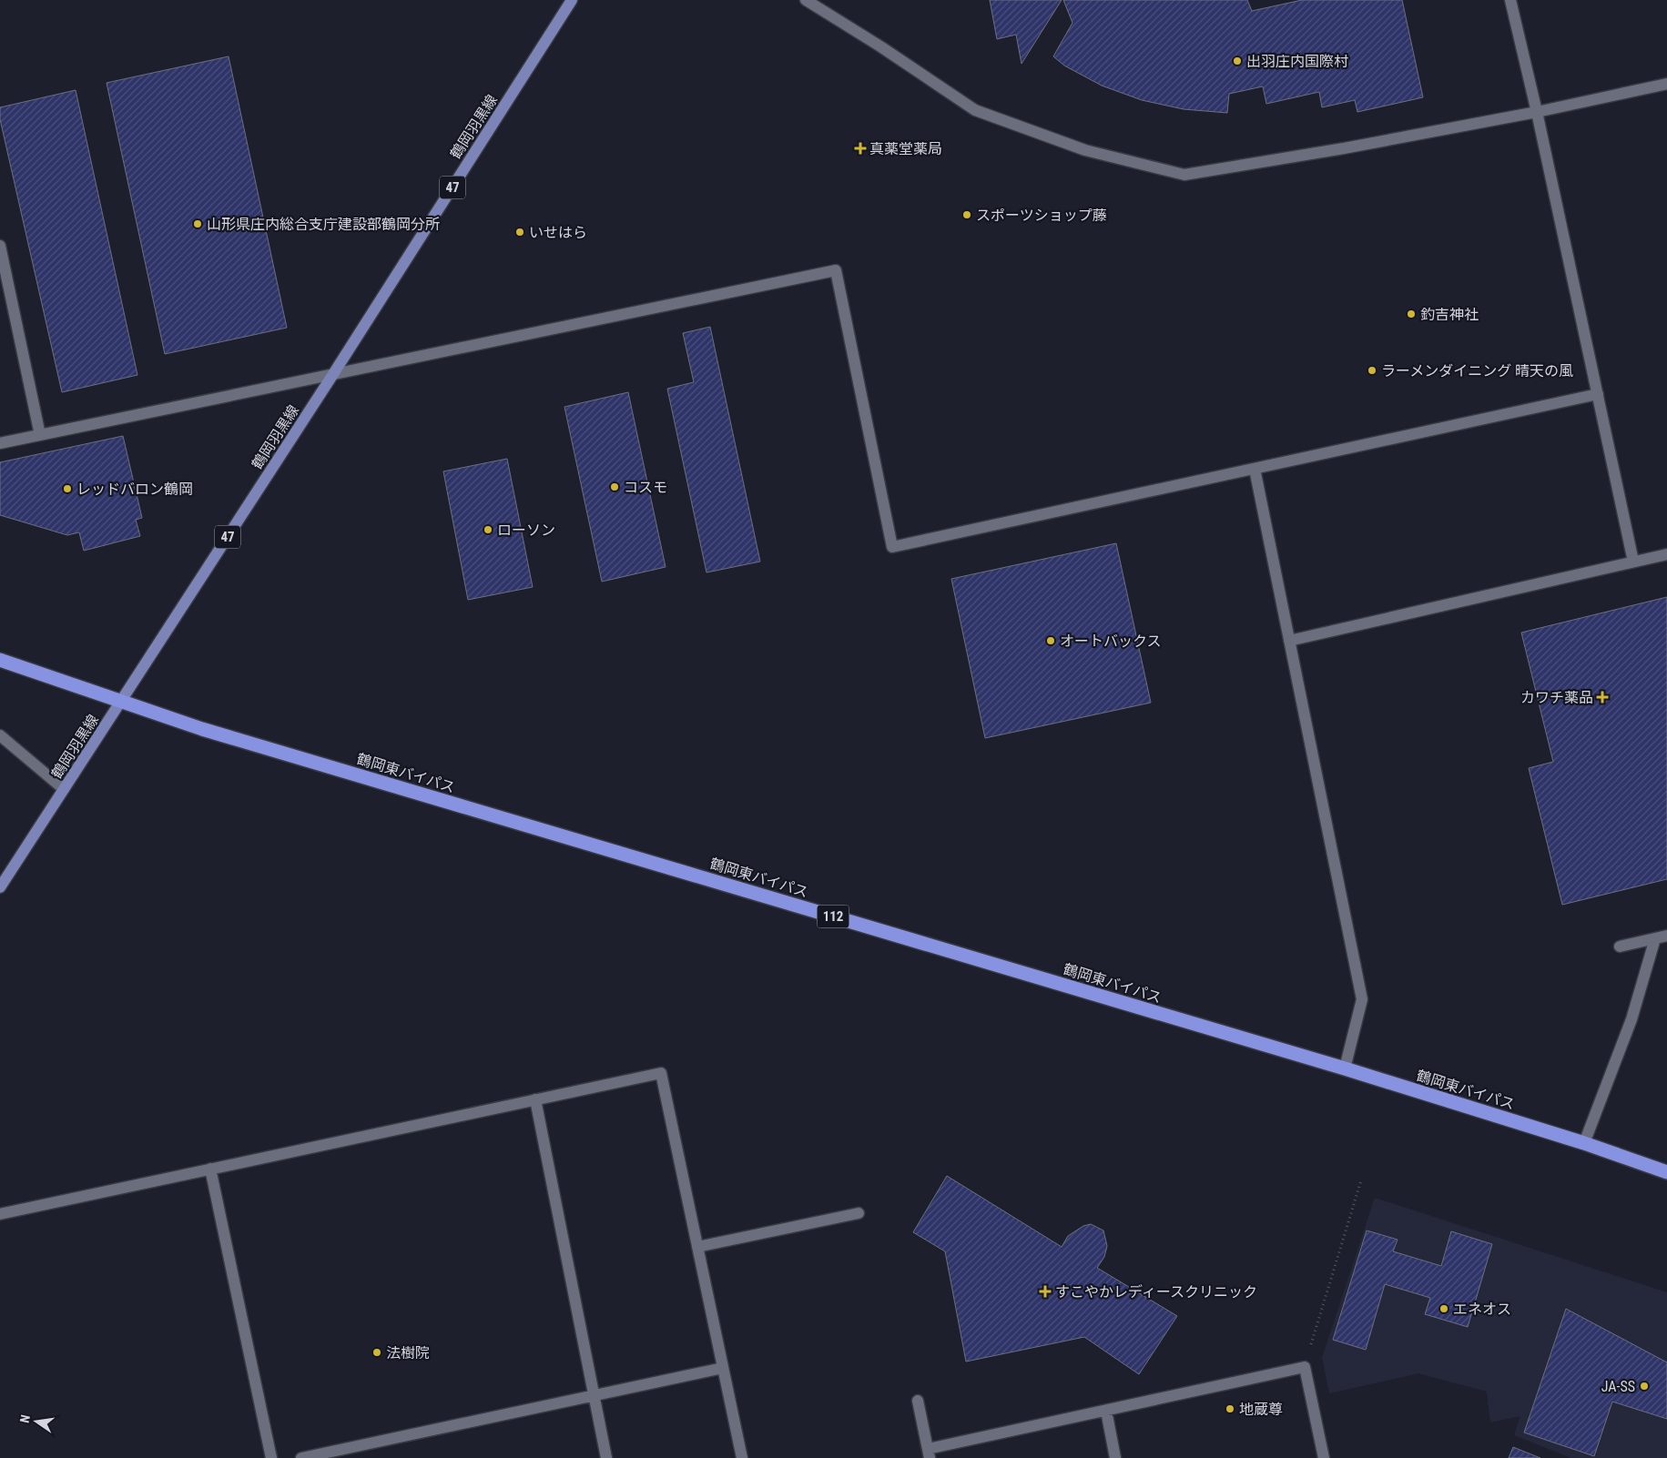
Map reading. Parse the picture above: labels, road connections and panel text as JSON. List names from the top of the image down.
{
  "streets": {
    "highway": ["鶴岡東バイパス", "112"],
    "main road": ["鶴岡羽黒線", "47"]
  },
  "crossings": [
    ["鶴岡羽黒線", "鶴岡東バイパス"]
  ],
  "places": {
    "other": [
      "出羽庄内国際村",
      "スポーツショップ藤",
      "山形県庄内総合支庁建設部鶴岡分所",
      "いせはら",
      "釣吉神社",
      "ラーメンダイニング 晴天の風",
      "コスモ",
      "レッドバロン鶴岡",
      "ローソン",
      "オートバックス",
      "エネオス",
      "法樹院",
      "JA-SS",
      "地蔵尊"
    ],
    "health": ["真薬堂薬局", "カワチ薬品", "すこやかレディースクリニック"]
  },
  "north": "left"
}
